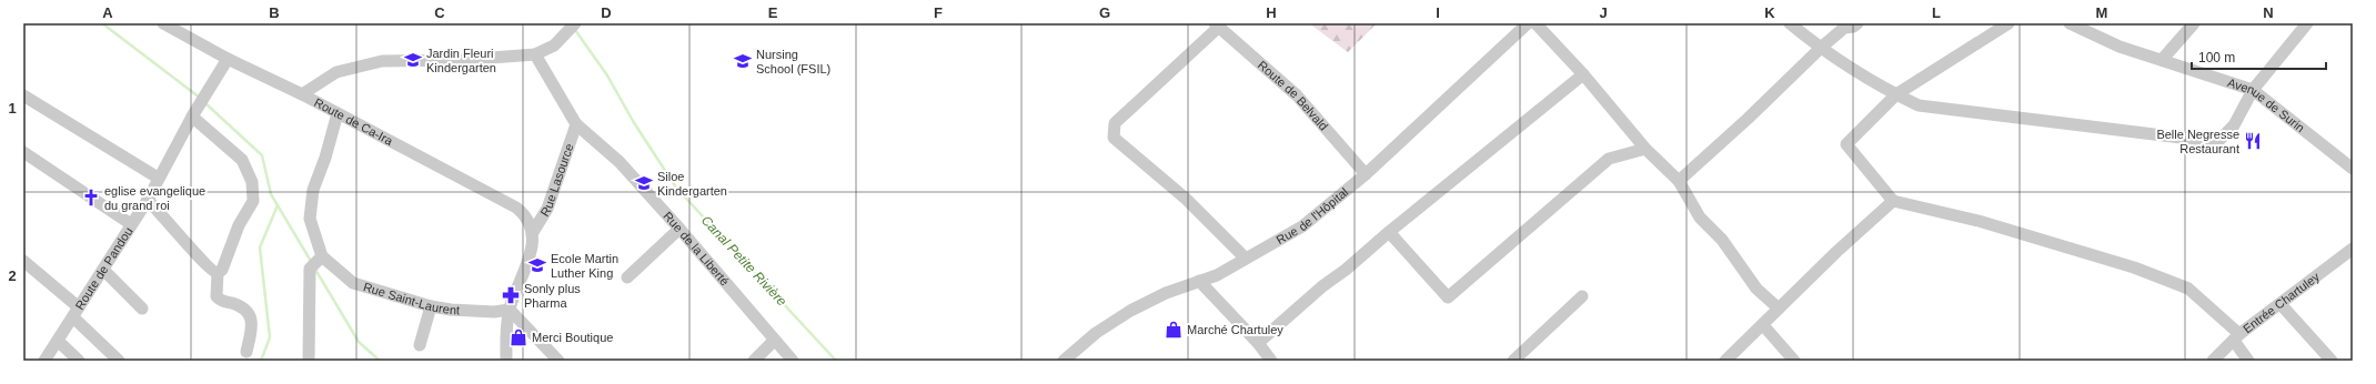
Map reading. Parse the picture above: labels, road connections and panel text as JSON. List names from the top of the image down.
{
  "streets": {
    "street": [
      "Route de Belvald",
      "Avenue de Surin",
      "Route de Ca-Ira",
      "Rue Lasource",
      "Rue de l'Hôpital",
      "Rue de la Liberté",
      "Route de Pandou",
      "Rue Saint-Laurent",
      "Entrée Chartuley"
    ]
  },
  "crossings": [
    ["Route de Belvald", "Rue de l'Hôpital"],
    ["Route de Ca-Ira", "Rue Lasource"],
    ["Route de Ca-Ira", "Route de Pandou"],
    ["Rue Lasource", "Rue de la Liberté"]
  ],
  "water": ["Canal Petite Rivière"],
  "places": {
    "school or university": [
      "Jardin Fleuri Kindergarten",
      "Nursing School (FSIL)",
      "Siloe Kindergarten",
      "Ecole Martin Luther King"
    ],
    "restaurant": ["Belle Negresse Restaurant"],
    "church": ["eglise evangelique du grand roi"],
    "pharmacy": ["Sonly plus Pharma"],
    "shop": ["Marché Chartuley", "Merci Boutique"]
  },
  "scale_bar": "100 m",
  "grid": {
    "columns": [
      "A",
      "B",
      "C",
      "D",
      "E",
      "F",
      "G",
      "H",
      "I",
      "J",
      "K",
      "L",
      "M",
      "N"
    ],
    "rows": ["1", "2"]
  }
}
